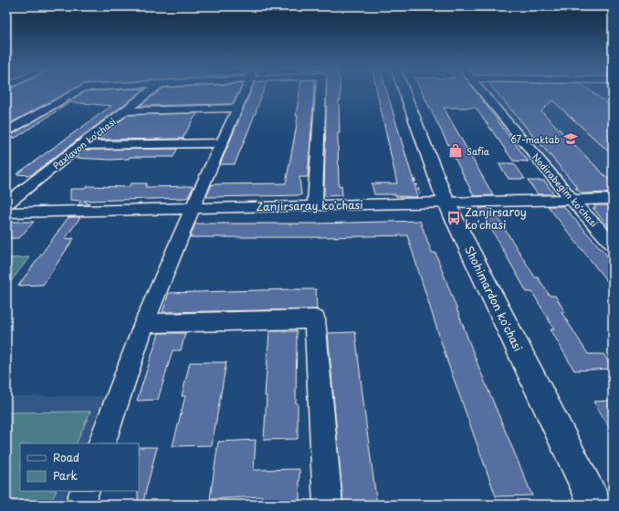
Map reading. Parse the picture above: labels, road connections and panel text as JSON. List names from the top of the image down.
{
  "streets": {
    "main road": ["Shohimardon ko'chasi"],
    "street": ["Paxlavon ko'chasi", "Nodirabegim ko'chasi", "Zanjirsaray ko'chasi"]
  },
  "crossings": [
    ["Nodirabegim ko'chasi", "Zanjirsaray ko'chasi"],
    ["Zanjirsaray ko'chasi", "Shohimardon ko'chasi"]
  ],
  "places": {
    "school or university": ["67-maktab"],
    "shop": ["Safia"],
    "bus stop": ["Zanjirsaroy ko'chasi"]
  },
  "legend": ["Road", "Park"]
}
